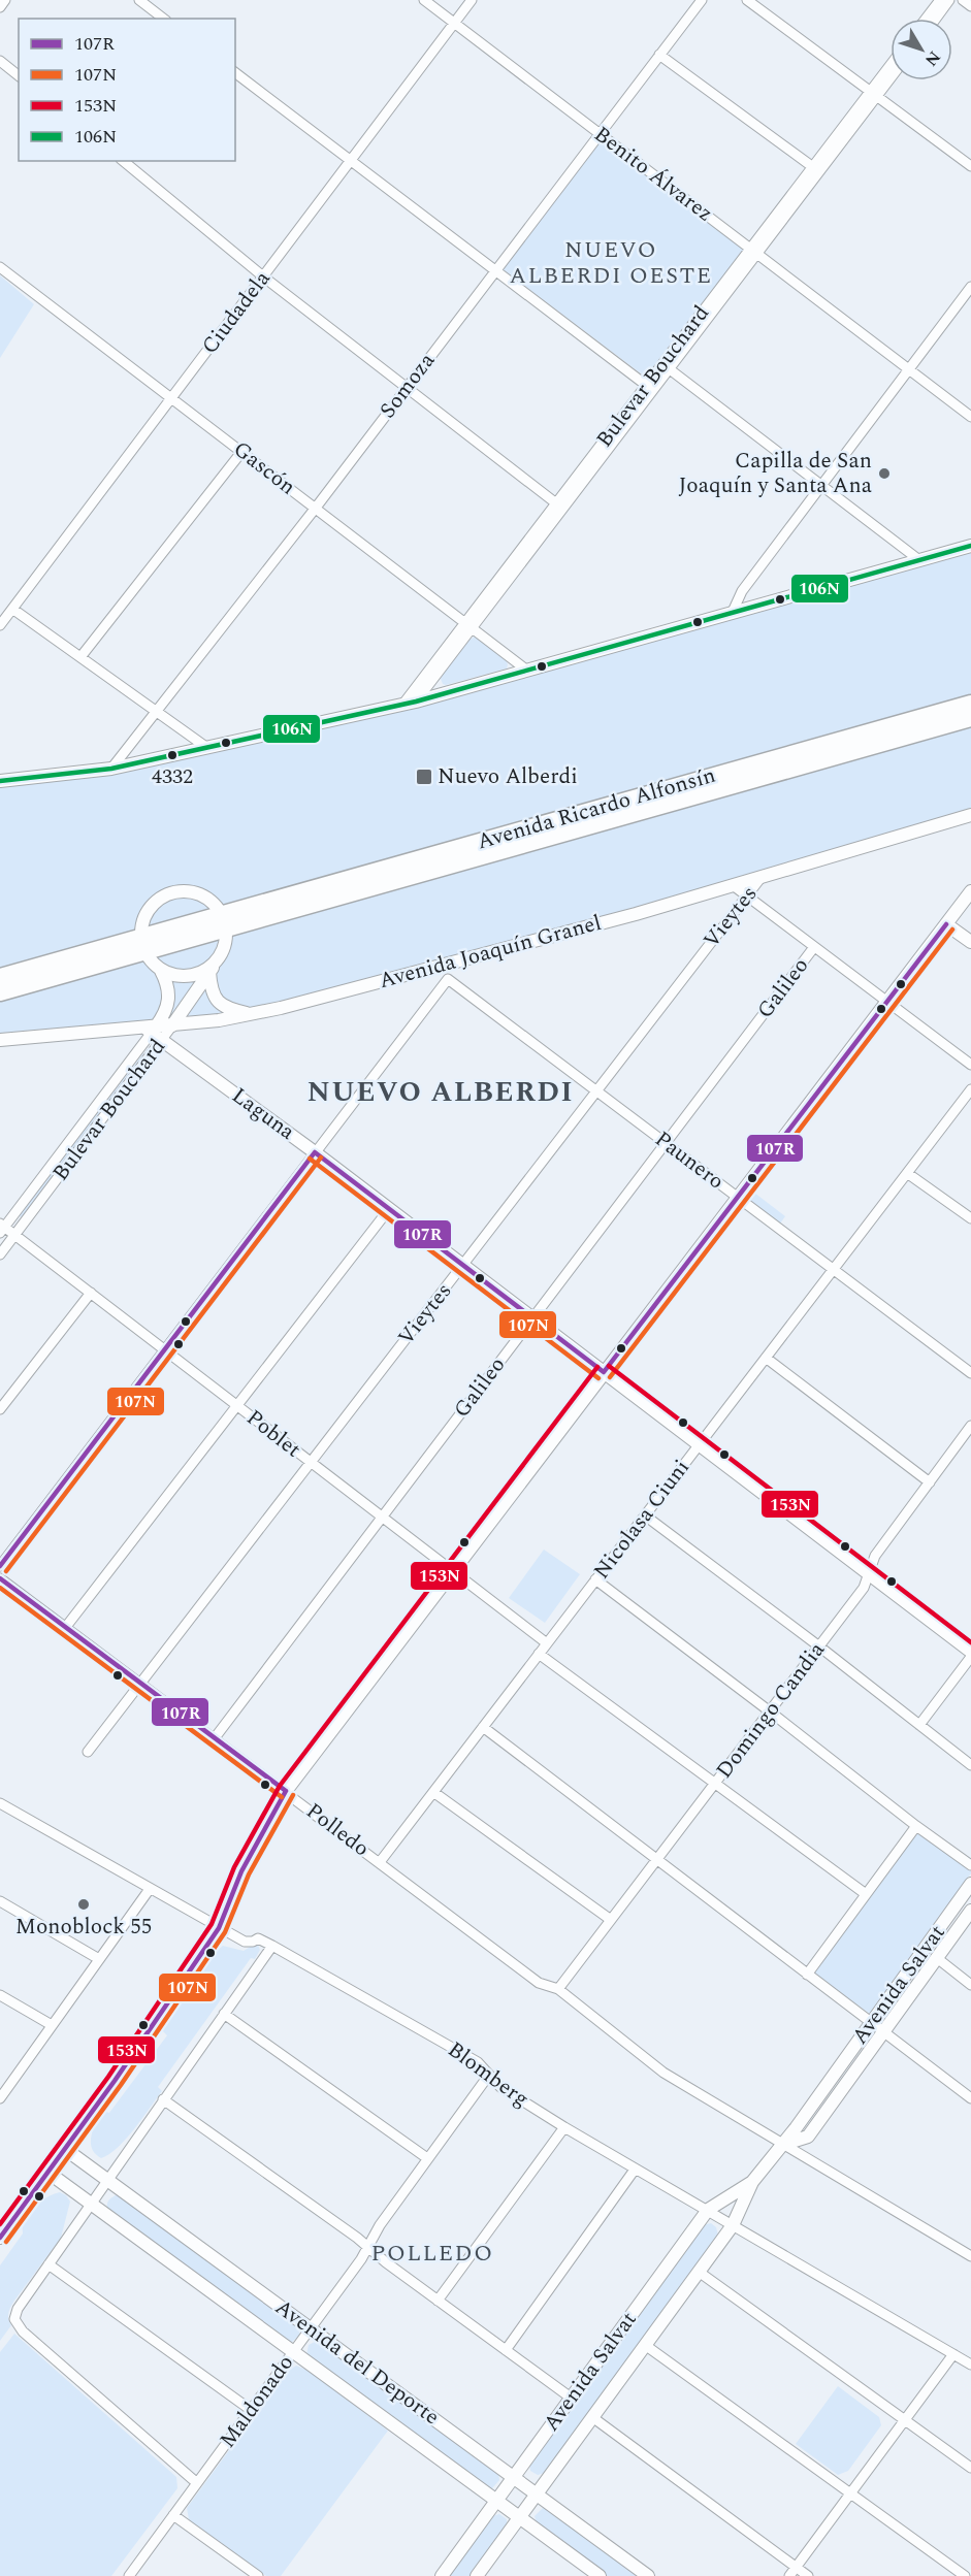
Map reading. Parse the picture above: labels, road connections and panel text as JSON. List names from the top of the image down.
{
  "streets": {
    "highway": ["Avenida Ricardo Alfonsín"],
    "street": [
      "Benito Álvarez",
      "Ciudadela",
      "Bulevar Bouchard",
      "Somoza",
      "Gascón",
      "Vieytes",
      "Avenida Joaquín Granel",
      "Galileo",
      "Laguna",
      "Paunero",
      "Poblet",
      "Nicolasa Ciuni",
      "Domingo Candia",
      "Polledo",
      "Avenida Salvat",
      "Blomberg",
      "Avenida del Deporte",
      "Maldonado"
    ]
  },
  "crossings": [
    ["Benito Álvarez", "Ciudadela"],
    ["Benito Álvarez", "Bulevar Bouchard"],
    ["Benito Álvarez", "Somoza"],
    ["Ciudadela", "Gascón"],
    ["Bulevar Bouchard", "Gascón"],
    ["Bulevar Bouchard", "Avenida Joaquín Granel"],
    ["Bulevar Bouchard", "Laguna"],
    ["Bulevar Bouchard", "Poblet"],
    ["Somoza", "Gascón"],
    ["Vieytes", "Avenida Joaquín Granel"],
    ["Vieytes", "Laguna"],
    ["Vieytes", "Paunero"],
    ["Vieytes", "Poblet"],
    ["Vieytes", "Polledo"],
    ["Avenida Joaquín Granel", "Laguna"],
    ["Galileo", "Laguna"],
    ["Galileo", "Paunero"],
    ["Galileo", "Poblet"],
    ["Galileo", "Polledo"],
    ["Laguna", "Nicolasa Ciuni"],
    ["Laguna", "Domingo Candia"],
    ["Paunero", "Nicolasa Ciuni"],
    ["Poblet", "Nicolasa Ciuni"],
    ["Nicolasa Ciuni", "Polledo"],
    ["Domingo Candia", "Polledo"],
    ["Polledo", "Avenida Salvat"],
    ["Avenida Salvat", "Blomberg"],
    ["Avenida Salvat", "Avenida del Deporte"],
    ["Blomberg", "Maldonado"],
    ["Avenida del Deporte", "Maldonado"]
  ],
  "districts": ["NUEVO ALBERDI OESTE", "NUEVO ALBERDI", "POLLEDO"],
  "places": {
    "other": ["Capilla de San Joaquín y Santa Ana", "4332", "Monoblock 55"],
    "transit": ["Nuevo Alberdi"]
  },
  "lines": [
    "transit line 106N",
    "transit line 107R",
    "transit line 107N",
    "transit line 153N"
  ],
  "legend": [
    "107R",
    "107N",
    "153N",
    "106N"
  ],
  "north": "bottom right"
}
